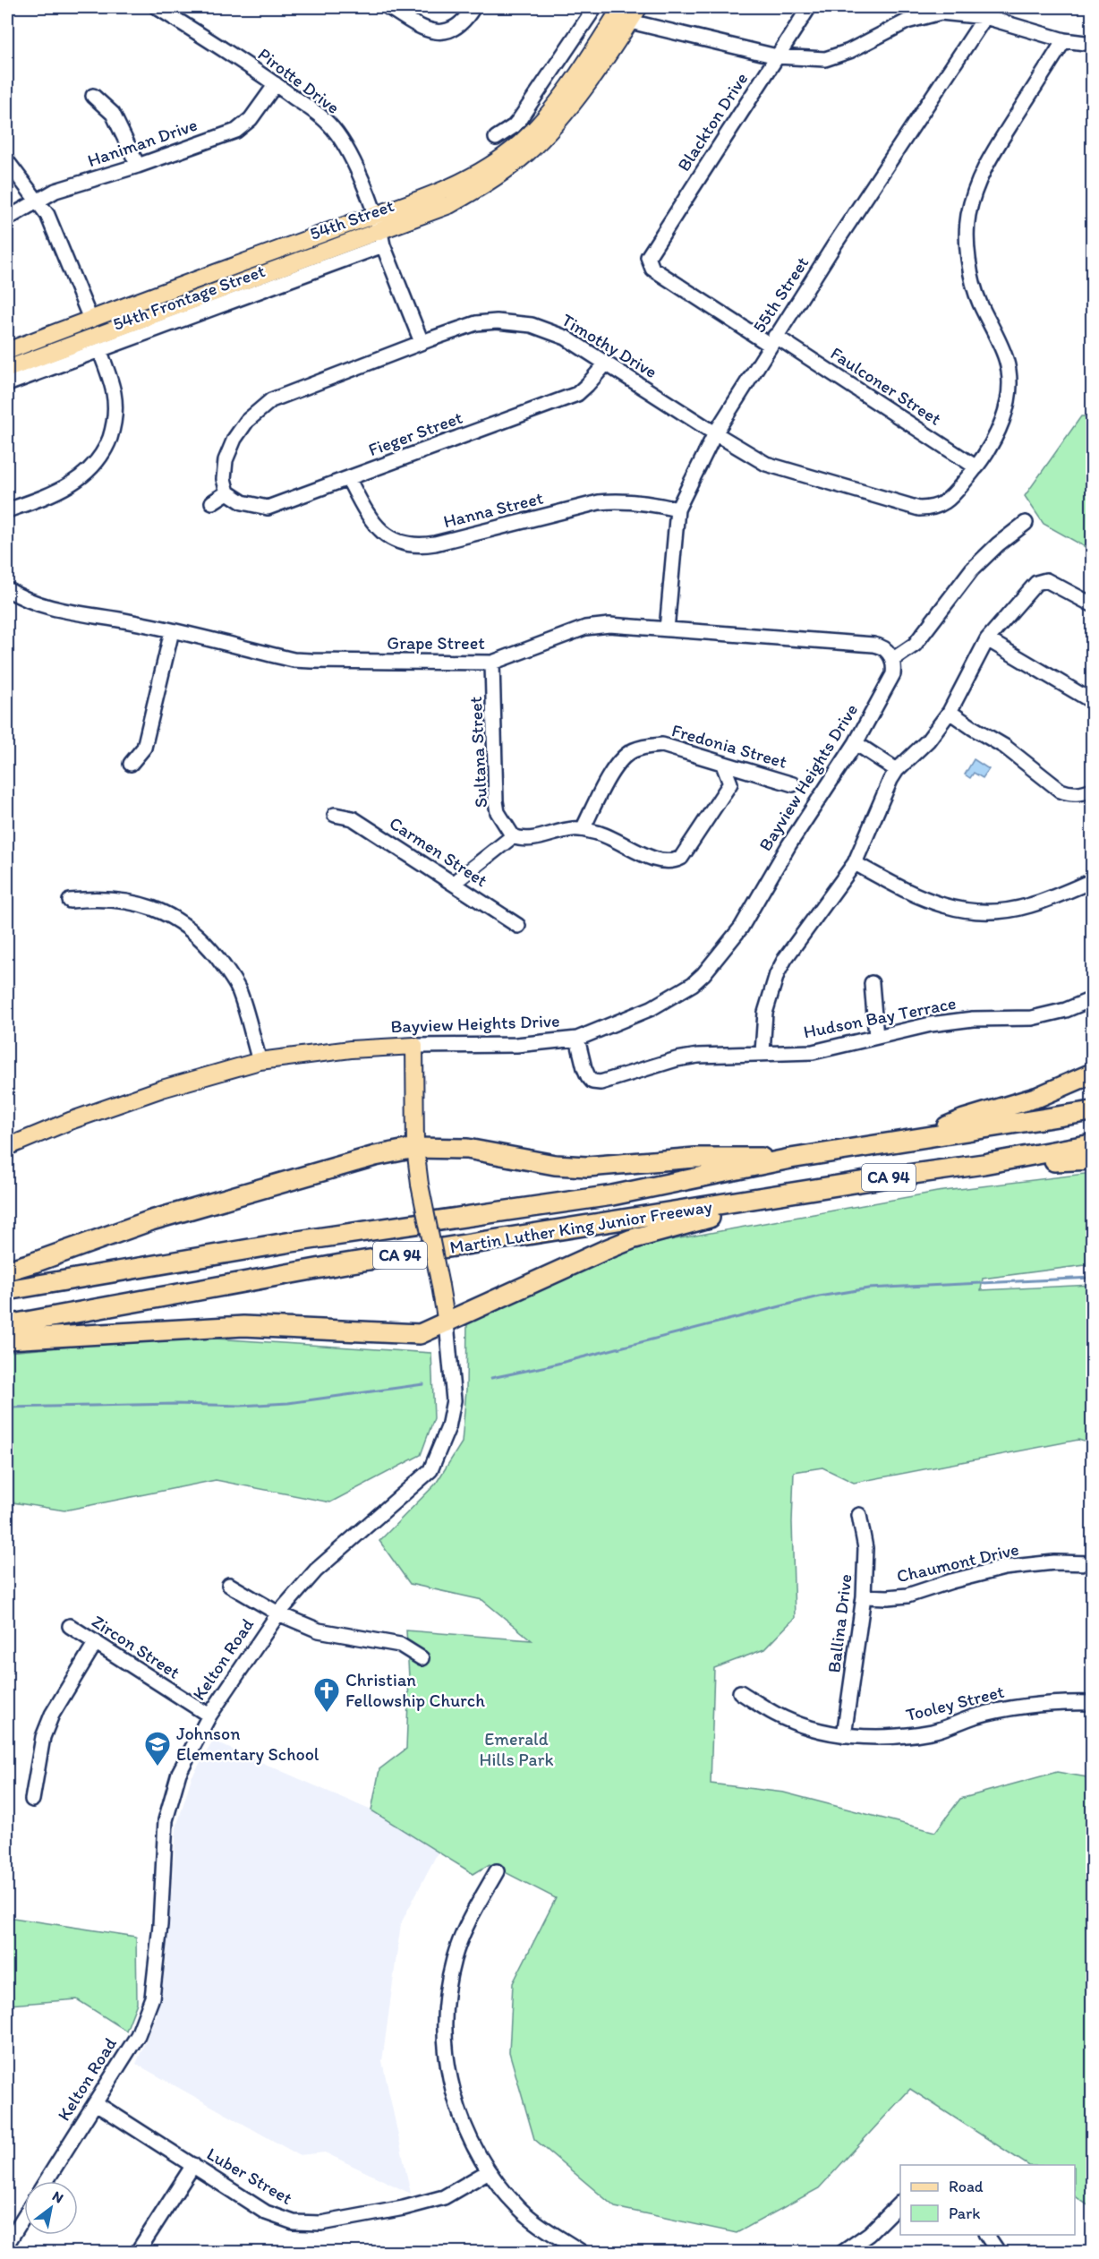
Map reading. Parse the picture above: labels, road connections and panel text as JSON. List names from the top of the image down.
{
  "streets": {
    "highway": ["CA 94", "Martin Luther King Junior Freeway"],
    "main road": ["54th Street", "Bayview Heights Drive", "Kelton Road"],
    "street": [
      "Pirotte Drive",
      "Blackton Drive",
      "Haniman Drive",
      "55th Street",
      "54th Frontage Street",
      "Timothy Drive",
      "Faulconer Street",
      "Fieger Street",
      "Hanna Street",
      "Grape Street",
      "Fredonia Street",
      "Sultana Street",
      "Carmen Street",
      "Hudson Bay Terrace",
      "Chaumont Drive",
      "Ballina Drive",
      "Zircon Street",
      "Tooley Street",
      "Luber Street"
    ]
  },
  "crossings": [
    ["Pirotte Drive", "Haniman Drive"],
    ["Pirotte Drive", "54th Street"],
    ["Pirotte Drive", "54th Frontage Street"],
    ["Pirotte Drive", "Timothy Drive"],
    ["Blackton Drive", "Faulconer Street"],
    ["54th Street", "54th Frontage Street"],
    ["55th Street", "Timothy Drive"],
    ["55th Street", "Faulconer Street"],
    ["55th Street", "Hanna Street"],
    ["55th Street", "Grape Street"],
    ["Timothy Drive", "Faulconer Street"],
    ["Timothy Drive", "Fieger Street"],
    ["Fieger Street", "Hanna Street"],
    ["Grape Street", "Sultana Street"],
    ["Grape Street", "Bayview Heights Drive"],
    ["Bayview Heights Drive", "Hudson Bay Terrace"],
    ["Bayview Heights Drive", "Kelton Road"],
    ["Chaumont Drive", "Ballina Drive"],
    ["Ballina Drive", "Tooley Street"],
    ["Zircon Street", "Kelton Road"],
    ["Kelton Road", "Luber Street"]
  ],
  "parks": ["Emerald Hills Park"],
  "places": {
    "church": ["Christian Fellowship Church"],
    "school or university": ["Johnson Elementary School"]
  },
  "legend": ["Road", "Park"],
  "north": "top right"
}
